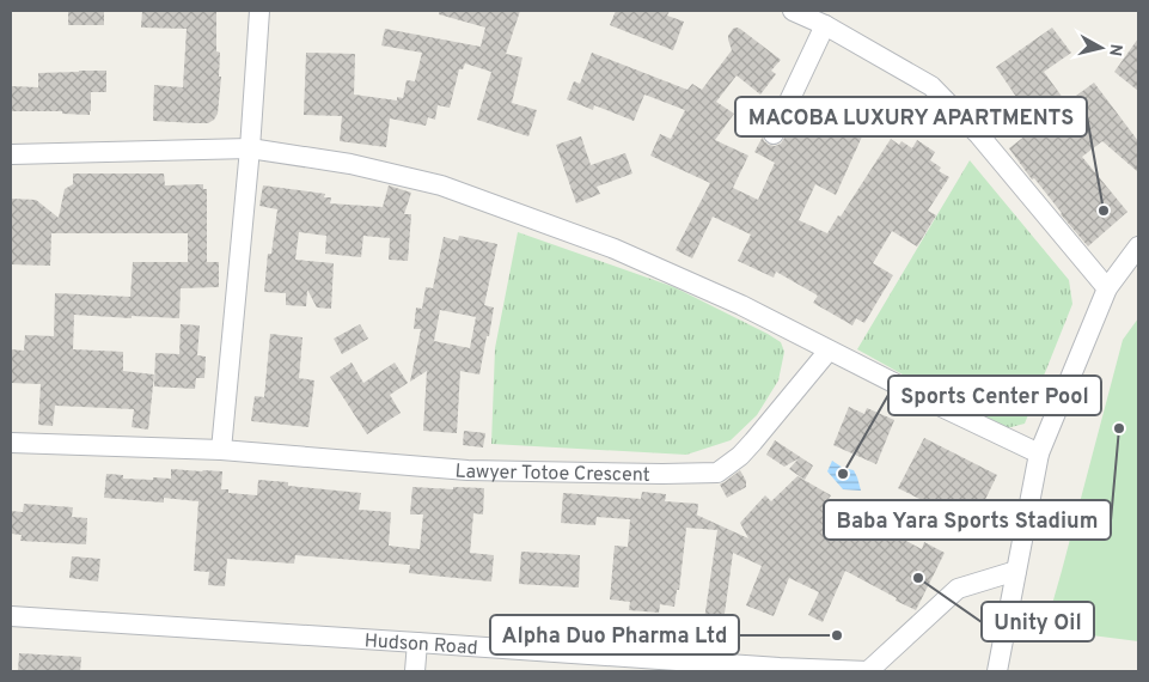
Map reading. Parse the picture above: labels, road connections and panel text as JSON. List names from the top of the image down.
{
  "streets": {
    "street": ["Lawyer Totoe Crescent", "Hudson Road"]
  },
  "places": [
    "MACOBA LUXURY APARTMENTS",
    "Baba Yara Sports Stadium",
    "Sports Center Pool",
    "Unity Oil",
    "Alpha Duo Pharma Ltd"
  ],
  "north": "right"
}
